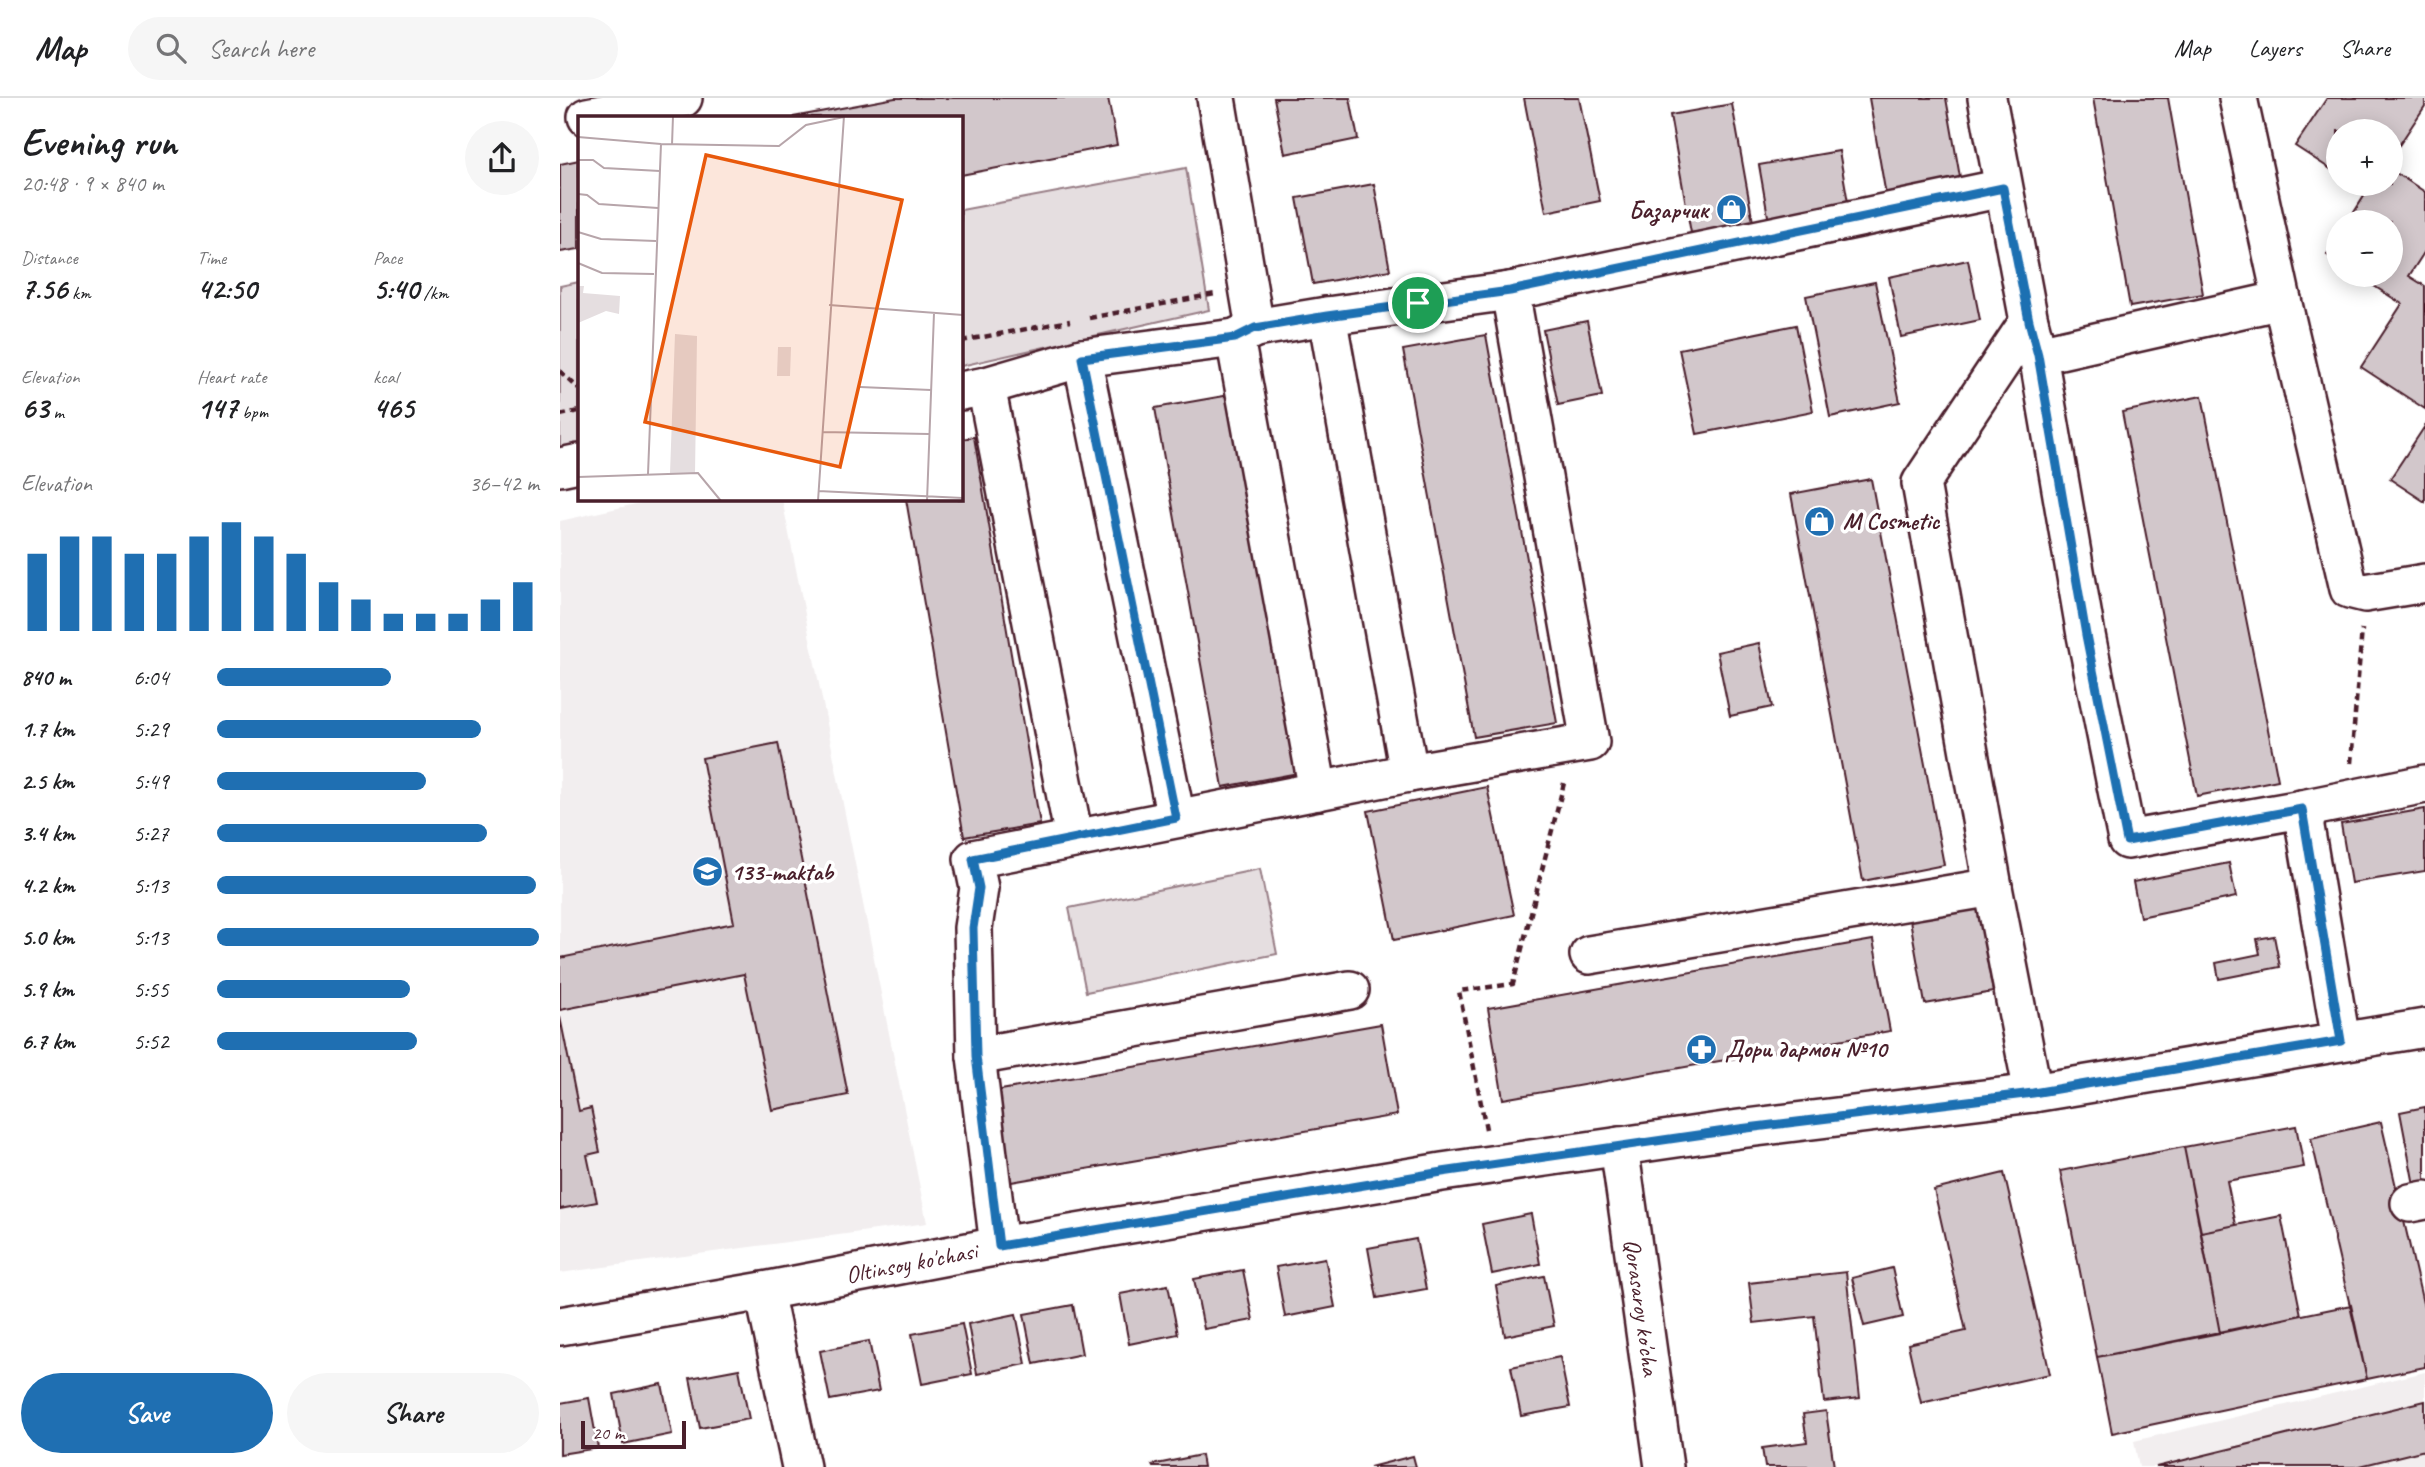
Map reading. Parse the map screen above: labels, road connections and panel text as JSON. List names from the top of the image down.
{
  "streets": {
    "street": ["Oltinsoy ko'chasi", "Qorasaroy ko'cha"]
  },
  "crossings": [
    ["Oltinsoy ko'chasi", "Qorasaroy ko'cha"]
  ],
  "places": {
    "shop": ["Базарчик", "M Cosmetic"],
    "school or university": ["133-maktab"],
    "pharmacy": ["Дори дармон №10"]
  },
  "scale_bar": "20 m",
  "page": {
    "header": "Map",
    "search": "Search here",
    "nav": ["Map", "Layers", "Share"],
    "heading": ["Evening run", "20:48 · 9 × 840 m"],
    "map_buttons": ["+", "−"],
    "stats": [
      ["Distance", "7.56 km"],
      ["Time", "42:50"],
      ["Pace", "5:40 /km"],
      ["Elevation", "63 m"],
      ["Heart rate", "147 bpm"],
      ["kcal", "465"]
    ],
    "chart": ["Elevation", "36–42 m"],
    "list": [
      {
        "name": "840 m",
        "note": "6:04"
      },
      {
        "name": "1.7 km",
        "note": "5:29"
      },
      {
        "name": "2.5 km",
        "note": "5:49"
      },
      {
        "name": "3.4 km",
        "note": "5:27"
      },
      {
        "name": "4.2 km",
        "note": "5:13"
      },
      {
        "name": "5.0 km",
        "note": "5:13"
      },
      {
        "name": "5.9 km",
        "note": "5:55"
      },
      {
        "name": "6.7 km",
        "note": "5:52"
      }
    ],
    "buttons": ["Save", "Share"],
    "scale": "20 m"
  }
}
